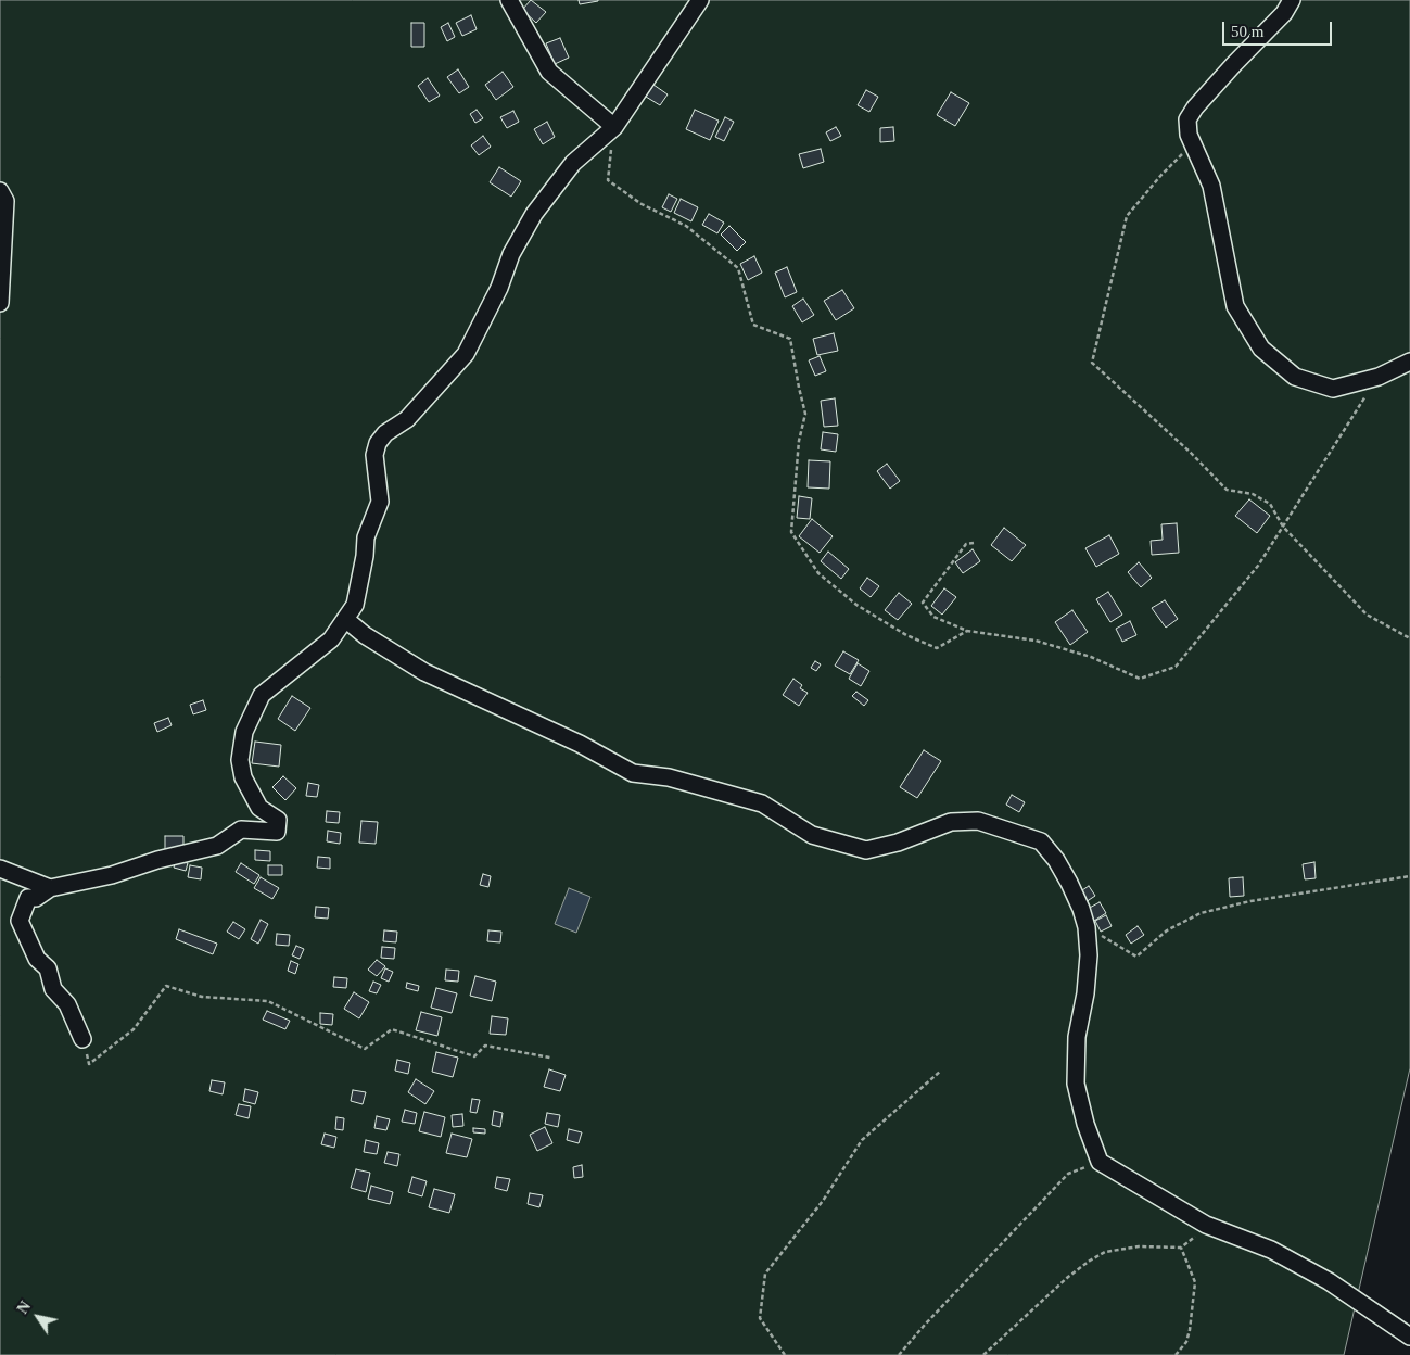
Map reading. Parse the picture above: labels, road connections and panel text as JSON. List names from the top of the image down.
{
  "scale_bar": "50 m",
  "north": "top left"
}
